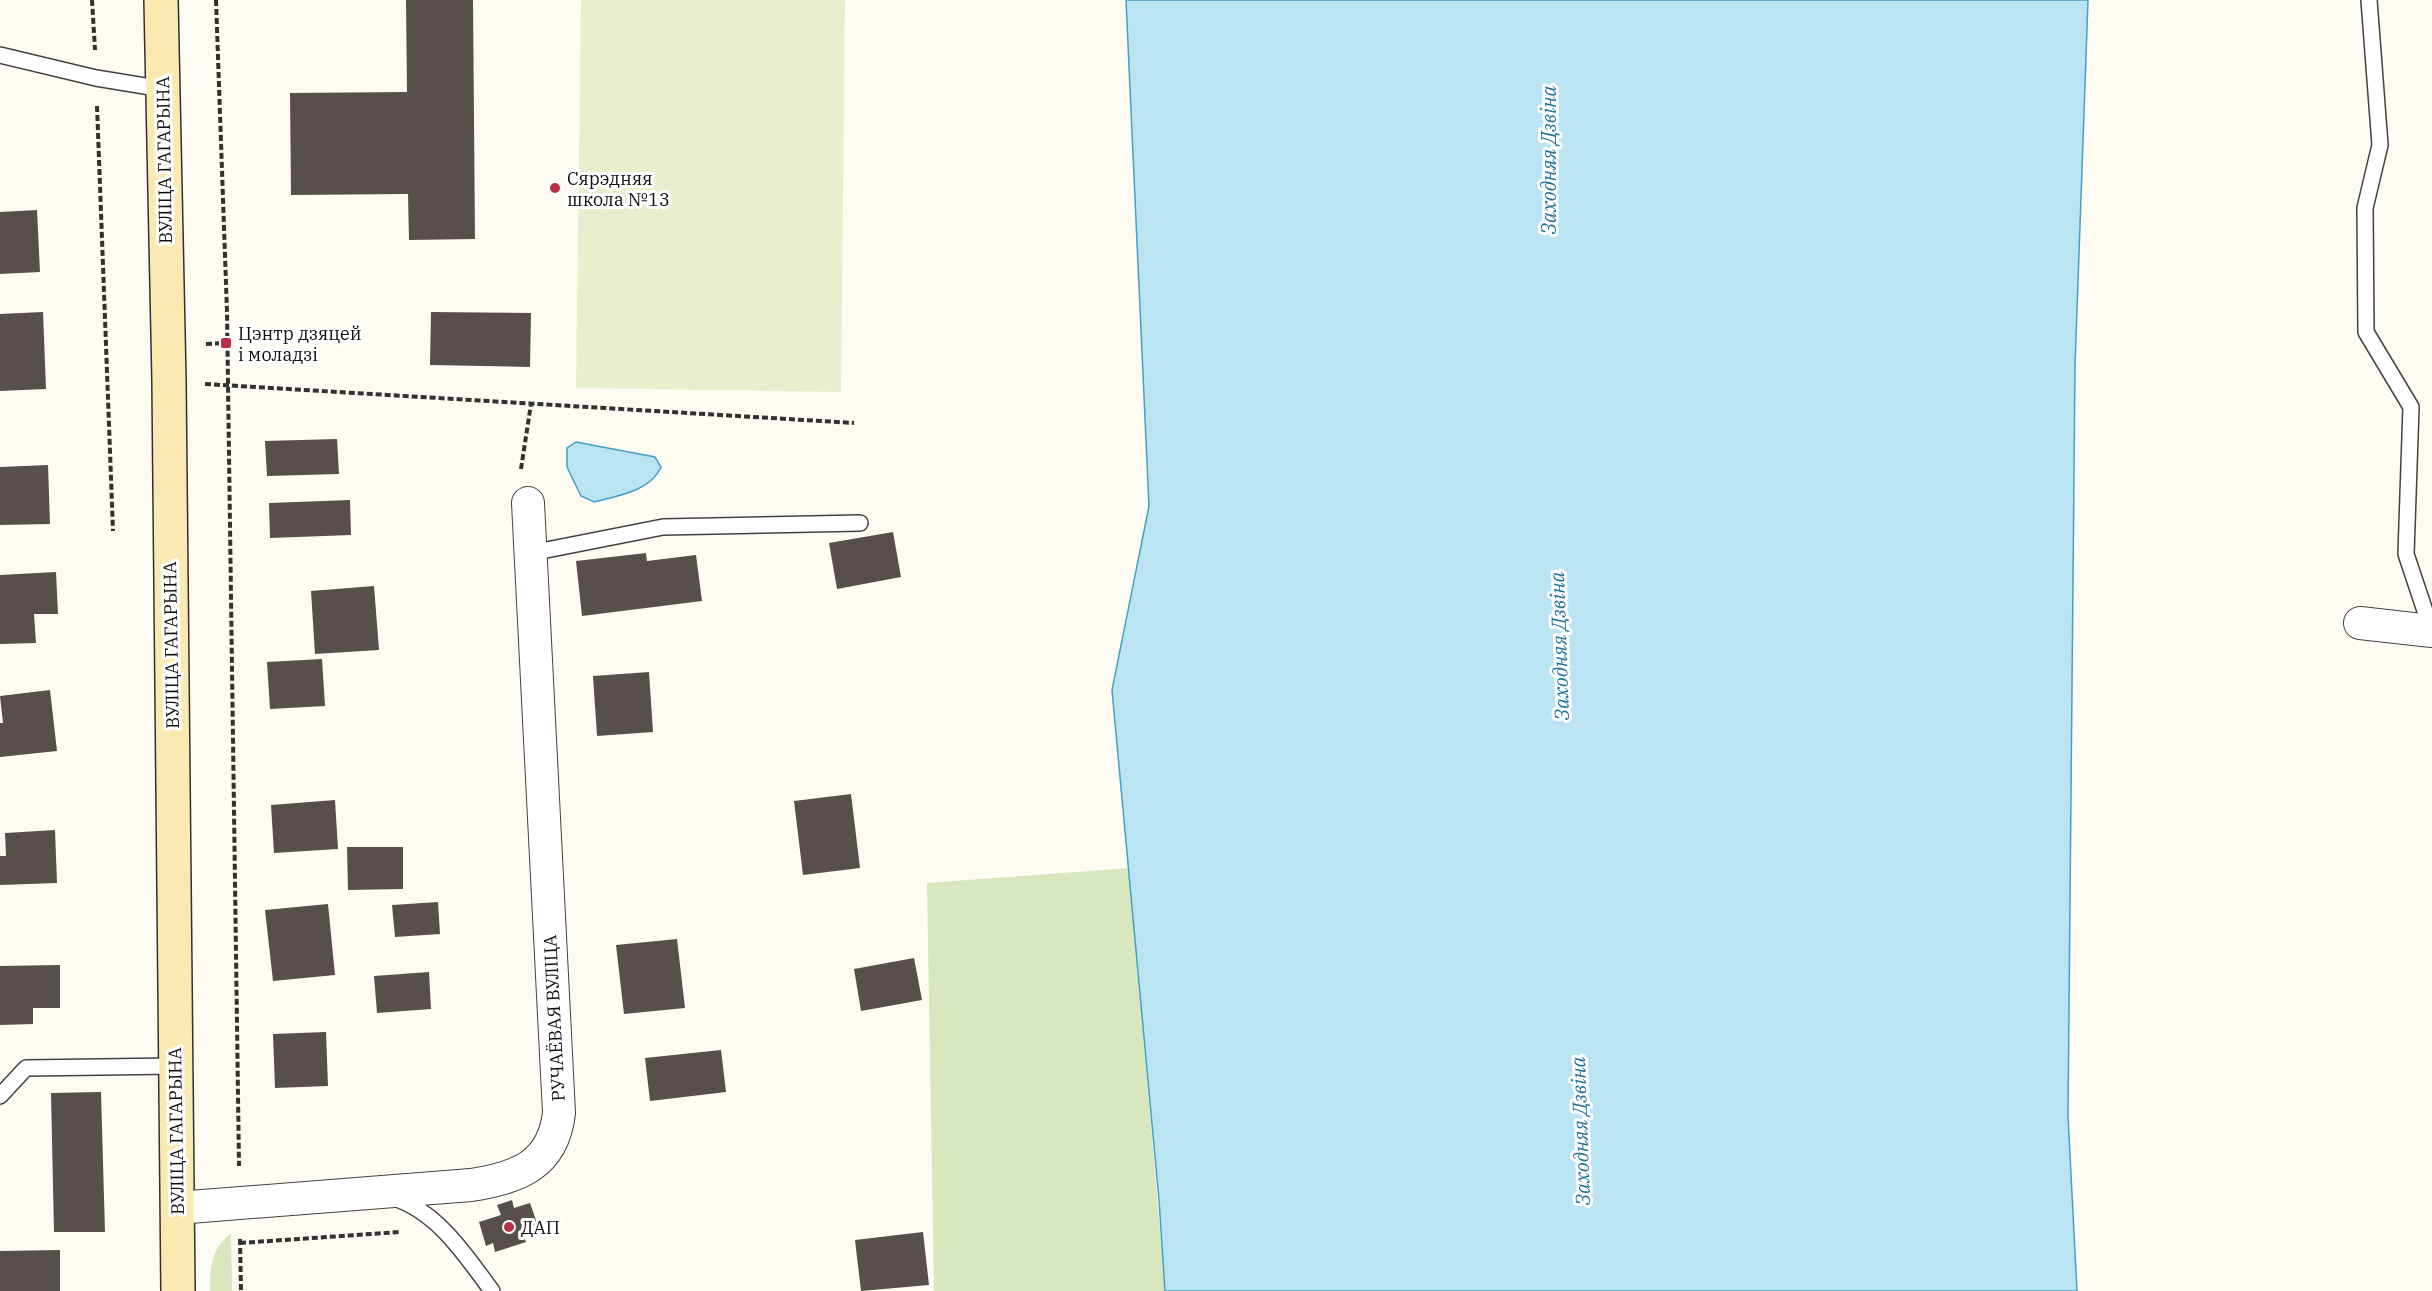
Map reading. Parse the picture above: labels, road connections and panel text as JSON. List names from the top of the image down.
{
  "streets": {
    "main road": ["ВУЛІЦА ГАГАРЫНА"],
    "street": ["РУЧАЁВАЯ ВУЛІЦА"]
  },
  "crossings": [
    ["ВУЛІЦА ГАГАРЫНА", "РУЧАЁВАЯ ВУЛІЦА"]
  ],
  "water": ["Заходняя Дзвіна"],
  "places": {
    "other": ["Сярэдняя школа №13", "ДАП"],
    "transit": ["Цэнтр дзяцей і моладзі"]
  }
}
